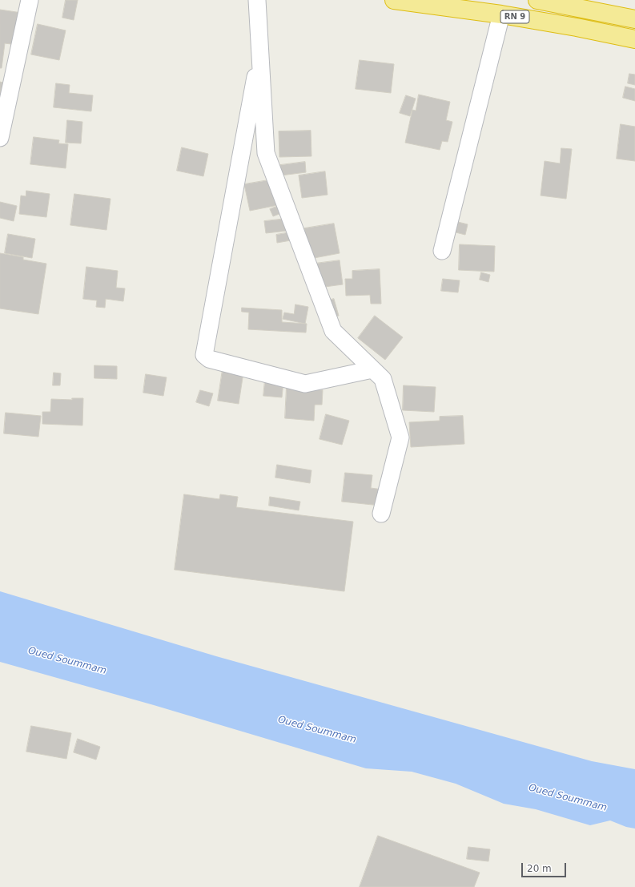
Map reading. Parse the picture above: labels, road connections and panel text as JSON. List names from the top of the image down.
{
  "streets": {
    "highway": ["RN 9"]
  },
  "water": ["Oued Soummam"],
  "scale_bar": "20 m"
}
